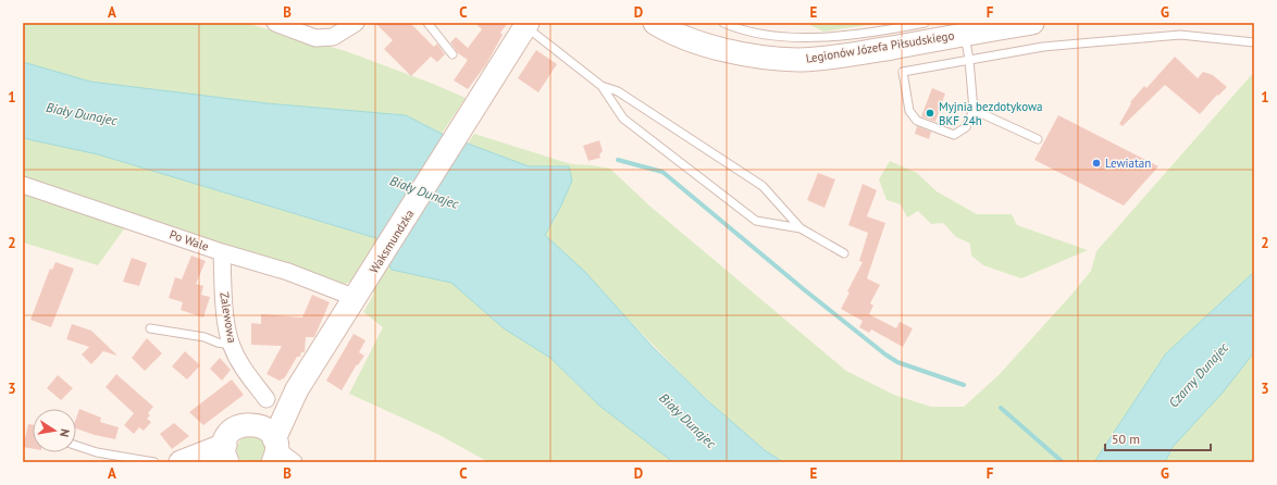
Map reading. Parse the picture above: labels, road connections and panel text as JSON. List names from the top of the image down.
{
  "streets": {
    "street": [
      "Legionów Józefa Piłsudskiego",
      "Po Wale",
      "Waksmundzka",
      "Zalewowa"
    ]
  },
  "crossings": [
    ["Po Wale", "Waksmundzka"],
    ["Po Wale", "Zalewowa"]
  ],
  "water": ["Biały Dunajec", "Czarny Dunajec"],
  "places": ["Myjnia bezdotykowa BKF 24h", "Lewiatan"],
  "scale_bar": "50 m",
  "north": "right",
  "grid": {
    "columns": [
      "A",
      "B",
      "C",
      "D",
      "E",
      "F",
      "G"
    ],
    "rows": ["1", "2", "3"]
  }
}
